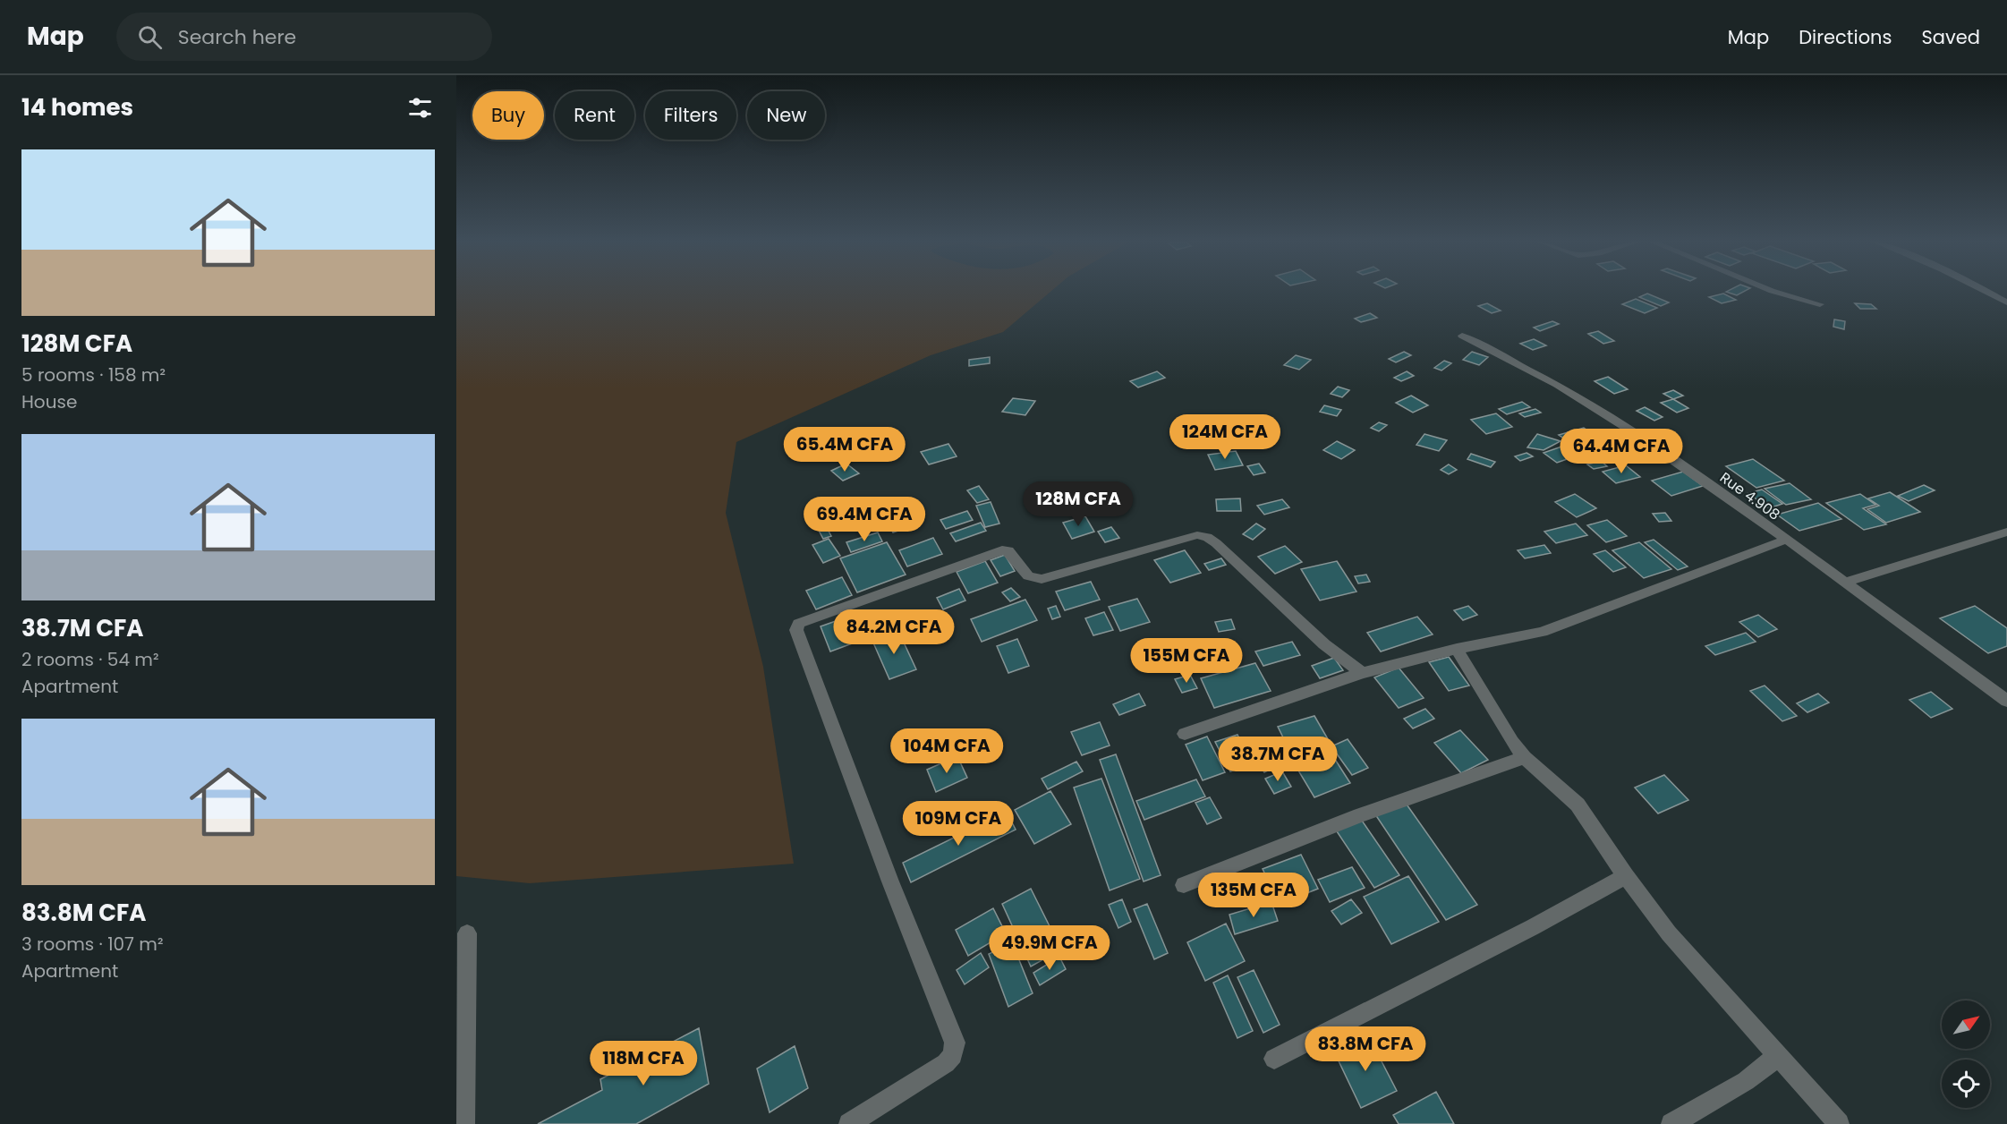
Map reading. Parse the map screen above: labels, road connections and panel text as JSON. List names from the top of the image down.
{
  "streets": {
    "street": ["Rue 4.908"]
  },
  "north": "top right",
  "page": {
    "header": "Map",
    "search": "Search here",
    "nav": ["Map", "Directions", "Saved"],
    "heading": "14 homes",
    "chip": [
      "Buy",
      "Rent",
      "Filters",
      "New"
    ],
    "list": [
      {
        "name": "128M CFA",
        "note": "5 rooms · 158 m² · House"
      },
      {
        "name": "38.7M CFA",
        "note": "2 rooms · 54 m² · Apartment"
      },
      {
        "name": "83.8M CFA",
        "note": "3 rooms · 107 m² · Apartment"
      }
    ],
    "price": [
      "124M CFA",
      "65.4M CFA",
      "64.4M CFA",
      "128M CFA",
      "69.4M CFA",
      "84.2M CFA",
      "155M CFA",
      "104M CFA",
      "38.7M CFA",
      "109M CFA",
      "135M CFA",
      "49.9M CFA",
      "83.8M CFA",
      "118M CFA"
    ]
  }
}
